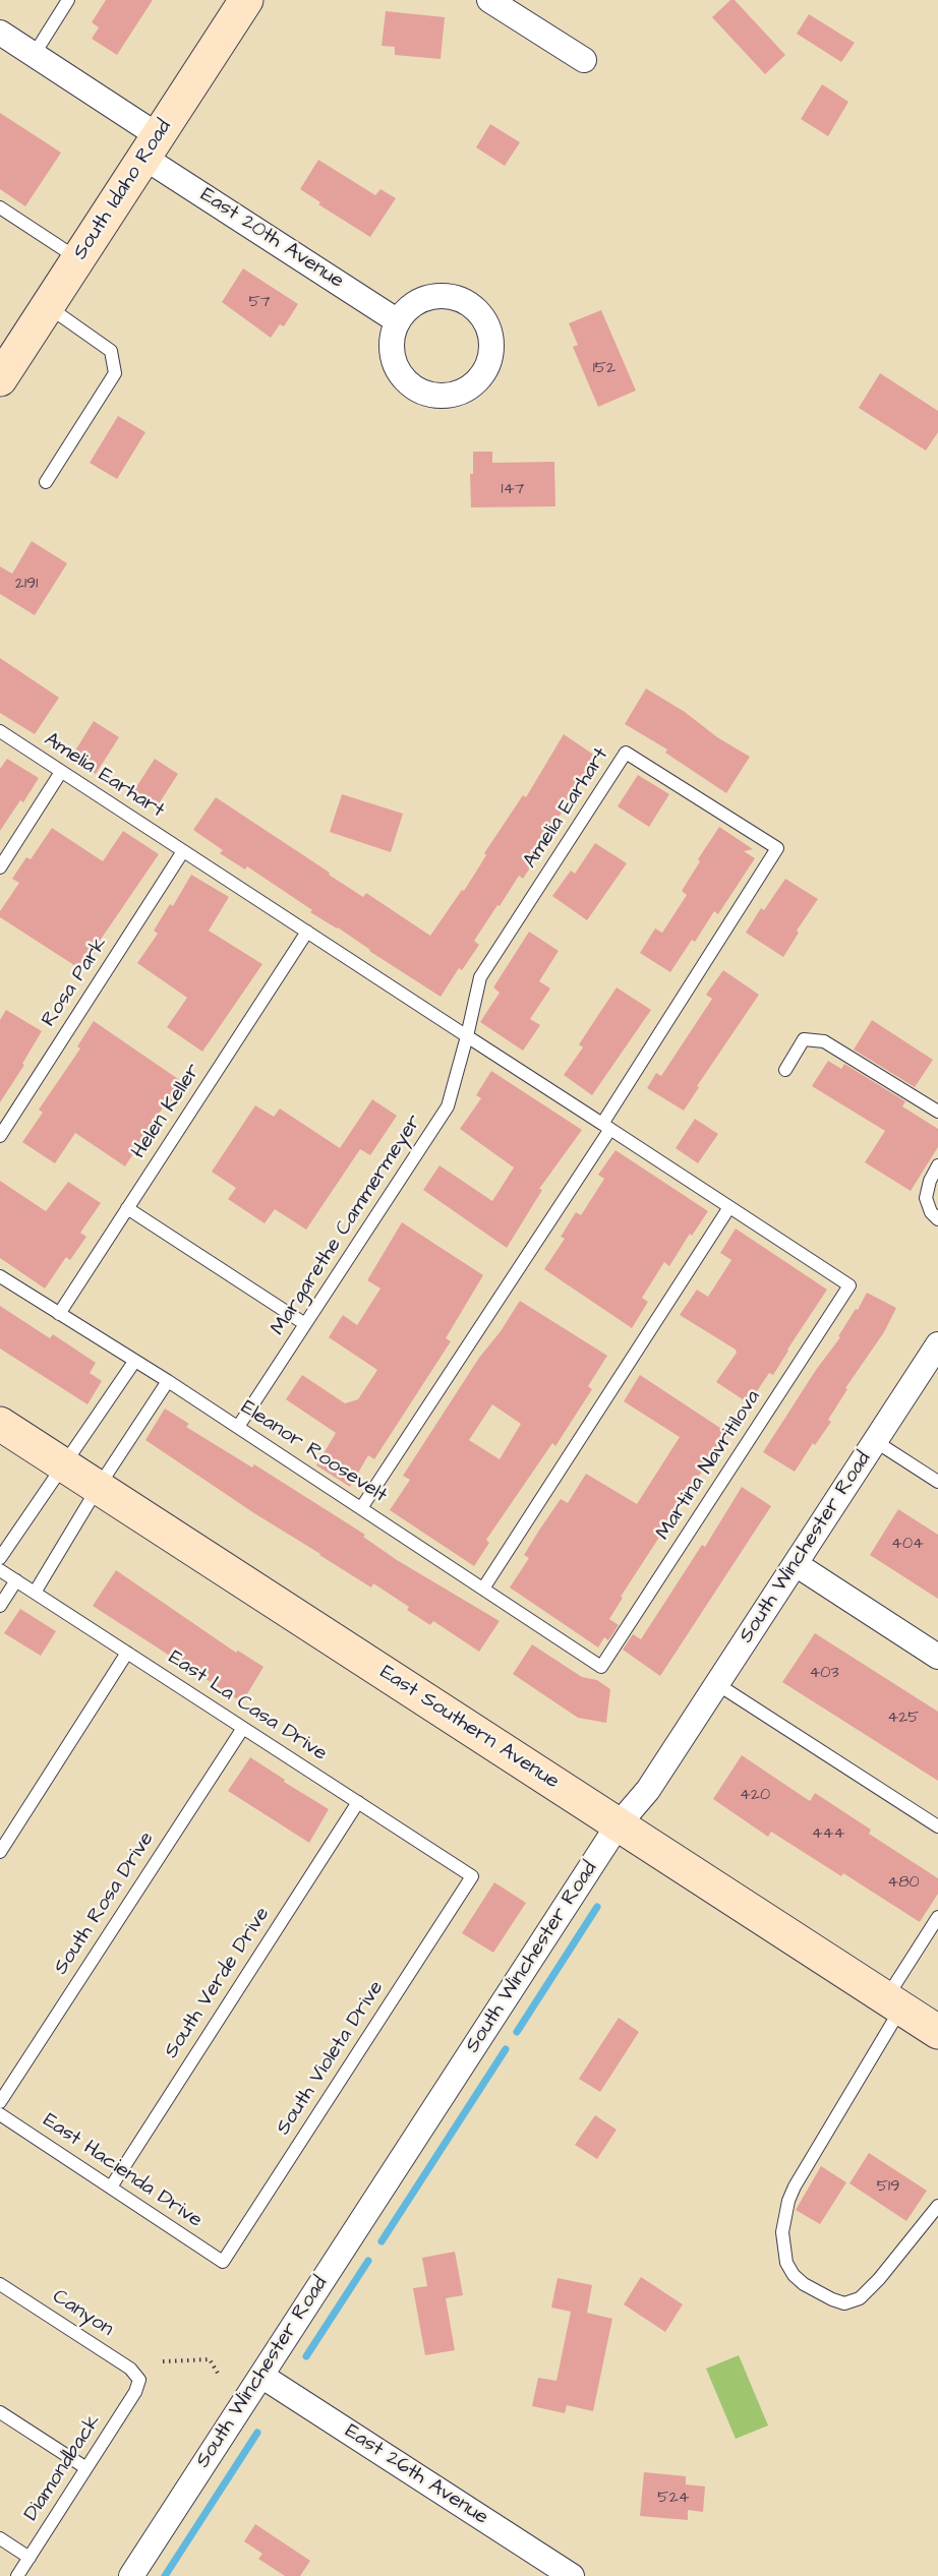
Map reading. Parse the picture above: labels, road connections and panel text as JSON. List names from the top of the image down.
{
  "streets": {
    "main road": ["South Idaho Road", "East Southern Avenue"],
    "street": ["East 20th Avenue", "South Winchester Road", "East 26th Avenue"],
    "lane": [
      "Amelia Earhart",
      "Rosa Park",
      "Helen Keller",
      "Margarethe Cammermeyer",
      "Eleanor Roosevelt",
      "Martina Navritilova",
      "East La Casa Drive",
      "South Rosa Drive",
      "South Verde Drive",
      "South Violeta Drive",
      "East Hacienda Drive",
      "Canyon",
      "Diamondback"
    ]
  },
  "crossings": [
    ["South Idaho Road", "East 20th Avenue"],
    ["Amelia Earhart", "Rosa Park"],
    ["Amelia Earhart", "Helen Keller"],
    ["Amelia Earhart", "Margarethe Cammermeyer"],
    ["Helen Keller", "Eleanor Roosevelt"],
    ["Margarethe Cammermeyer", "Eleanor Roosevelt"],
    ["Eleanor Roosevelt", "Martina Navritilova"],
    ["South Winchester Road", "East Southern Avenue"],
    ["South Winchester Road", "East 26th Avenue"],
    ["East La Casa Drive", "South Rosa Drive"],
    ["East La Casa Drive", "South Verde Drive"],
    ["East La Casa Drive", "South Violeta Drive"],
    ["South Verde Drive", "East Hacienda Drive"],
    ["South Violeta Drive", "East Hacienda Drive"],
    ["Canyon", "Diamondback"]
  ],
  "house_numbers": [
    "57",
    "152",
    "147",
    "2191",
    "404",
    "403",
    "425",
    "420",
    "444",
    "480",
    "519",
    "524"
  ]
}
